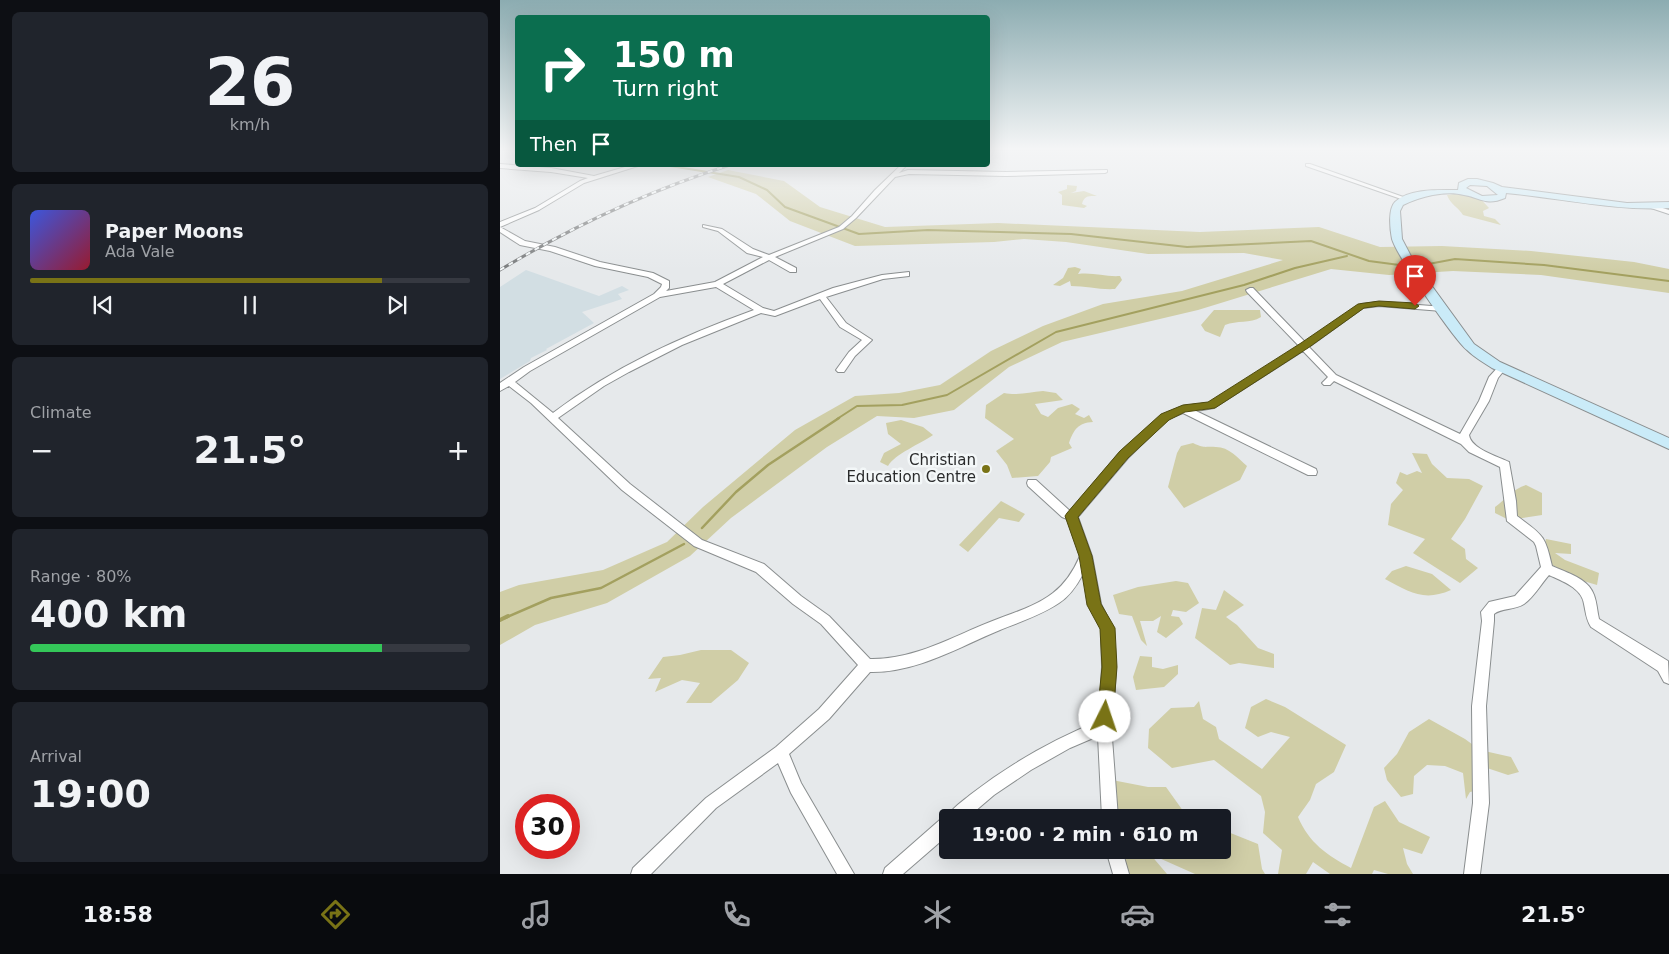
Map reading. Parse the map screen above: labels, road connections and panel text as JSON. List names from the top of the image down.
{
  "places": ["Christian Education Centre"],
  "page": {
    "tile": [
      ["26", "km/h"],
      "Climate",
      ["Range · 80%", "400 km"],
      ["Arrival", "19:00"]
    ],
    "turn": ["150 m", "Turn right"],
    "then": "Then",
    "song": ["Paper Moons", "Ada Vale"],
    "heat": ["−", "21.5°", "+"],
    "limit": "30",
    "trip": "19:00 · 2 min · 610 m",
    "tabs": ["18:58", "21.5°"]
  }
}
